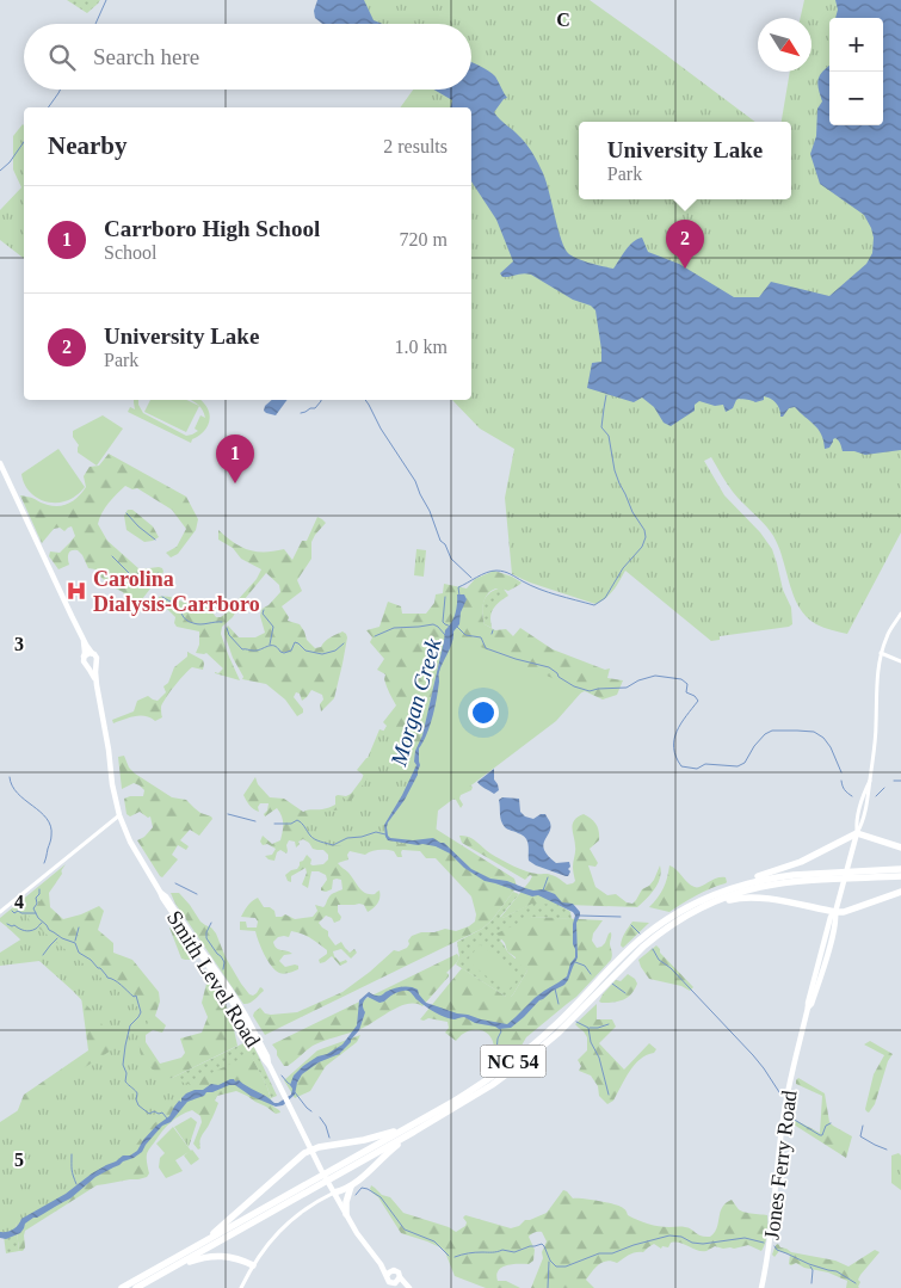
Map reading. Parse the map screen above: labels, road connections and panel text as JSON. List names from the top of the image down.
{
  "streets": {
    "highway": ["NC 54"],
    "main road": ["Smith Level Road", "Jones Ferry Road"]
  },
  "water": ["Morgan Creek"],
  "places": {
    "hospital": ["Carolina Dialysis-Carrboro"]
  },
  "north": "bottom right",
  "page": {
    "map_buttons": ["+", "−"],
    "search": "Search here",
    "heading": ["Nearby", "2 results"],
    "popup": ["University Lake", "Park"],
    "list": [
      {
        "mark": "1",
        "name": "Carrboro High School",
        "note": "School",
        "value": "720 m"
      },
      {
        "mark": "2",
        "name": "University Lake",
        "note": "Park",
        "value": "1.0 km"
      }
    ],
    "pins": ["2", "1"]
  },
  "grid": {
    "columns": ["C"],
    "rows": ["3", "4", "5"]
  }
}
